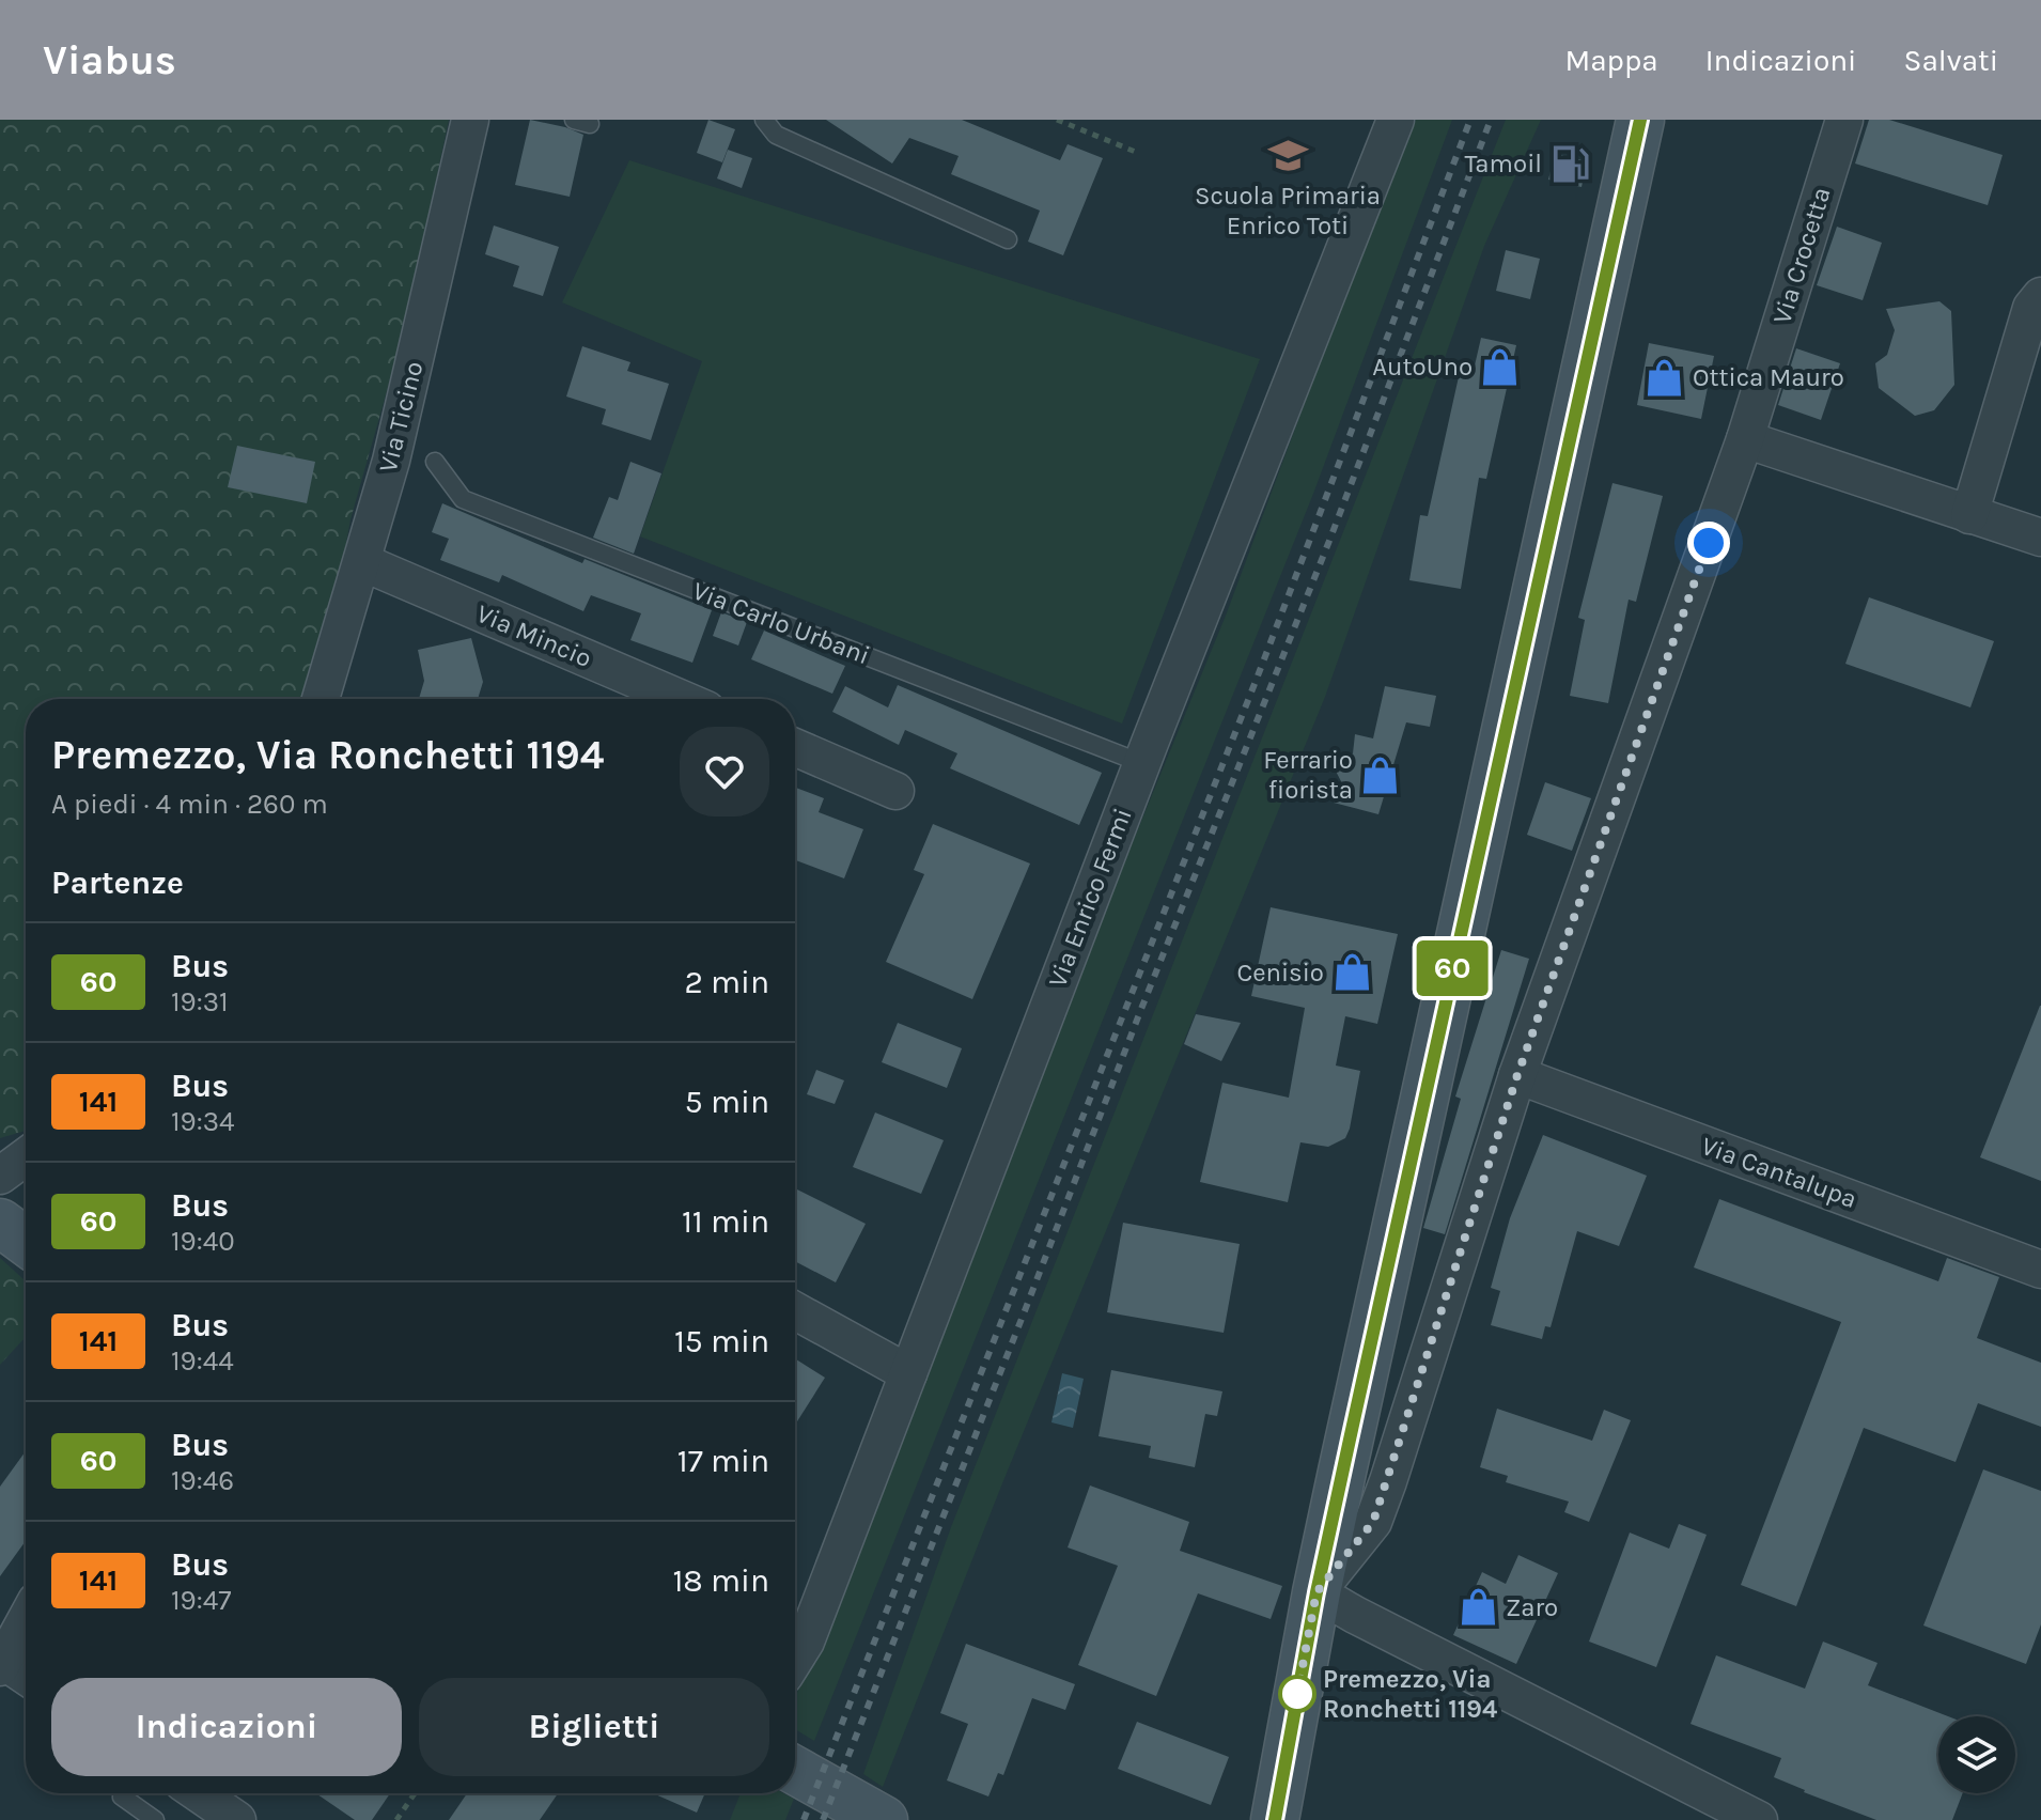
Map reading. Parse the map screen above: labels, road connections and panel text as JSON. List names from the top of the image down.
{
  "streets": {
    "street": [
      "Via Crocetta",
      "Via Ticino",
      "Via Mincio",
      "Via Enrico Fermi",
      "Via Cantalupa"
    ],
    "lane": ["Via Carlo Urbani"]
  },
  "crossings": [
    ["Via Crocetta", "Via Cantalupa"],
    ["Via Ticino", "Via Mincio"],
    ["Via Carlo Urbani", "Via Enrico Fermi"]
  ],
  "places": {
    "school or university": ["Scuola Primaria Enrico Toti"],
    "fuel station": ["Tamoil"],
    "shop": [
      "AutoUno",
      "Ottica Mauro",
      "Ferrario fiorista",
      "Cenisio",
      "Zaro"
    ],
    "other": ["Premezzo, Via Ronchetti 1194"]
  },
  "lines": ["bus line 60"],
  "page": {
    "header": "Viabus",
    "nav": ["Mappa", "Indicazioni", "Salvati"],
    "on_map": "60",
    "heading": [
      ["Premezzo, Via Ronchetti 1194", "A piedi · 4 min · 260 m"],
      "Partenze"
    ],
    "list": [
      {
        "mark": "60",
        "name": "Bus",
        "note": "19:31",
        "value": "2 min"
      },
      {
        "mark": "141",
        "name": "Bus",
        "note": "19:34",
        "value": "5 min"
      },
      {
        "mark": "60",
        "name": "Bus",
        "note": "19:40",
        "value": "11 min"
      },
      {
        "mark": "141",
        "name": "Bus",
        "note": "19:44",
        "value": "15 min"
      },
      {
        "mark": "60",
        "name": "Bus",
        "note": "19:46",
        "value": "17 min"
      },
      {
        "mark": "141",
        "name": "Bus",
        "note": "19:47",
        "value": "18 min"
      }
    ],
    "buttons": ["Indicazioni", "Biglietti"]
  }
}
